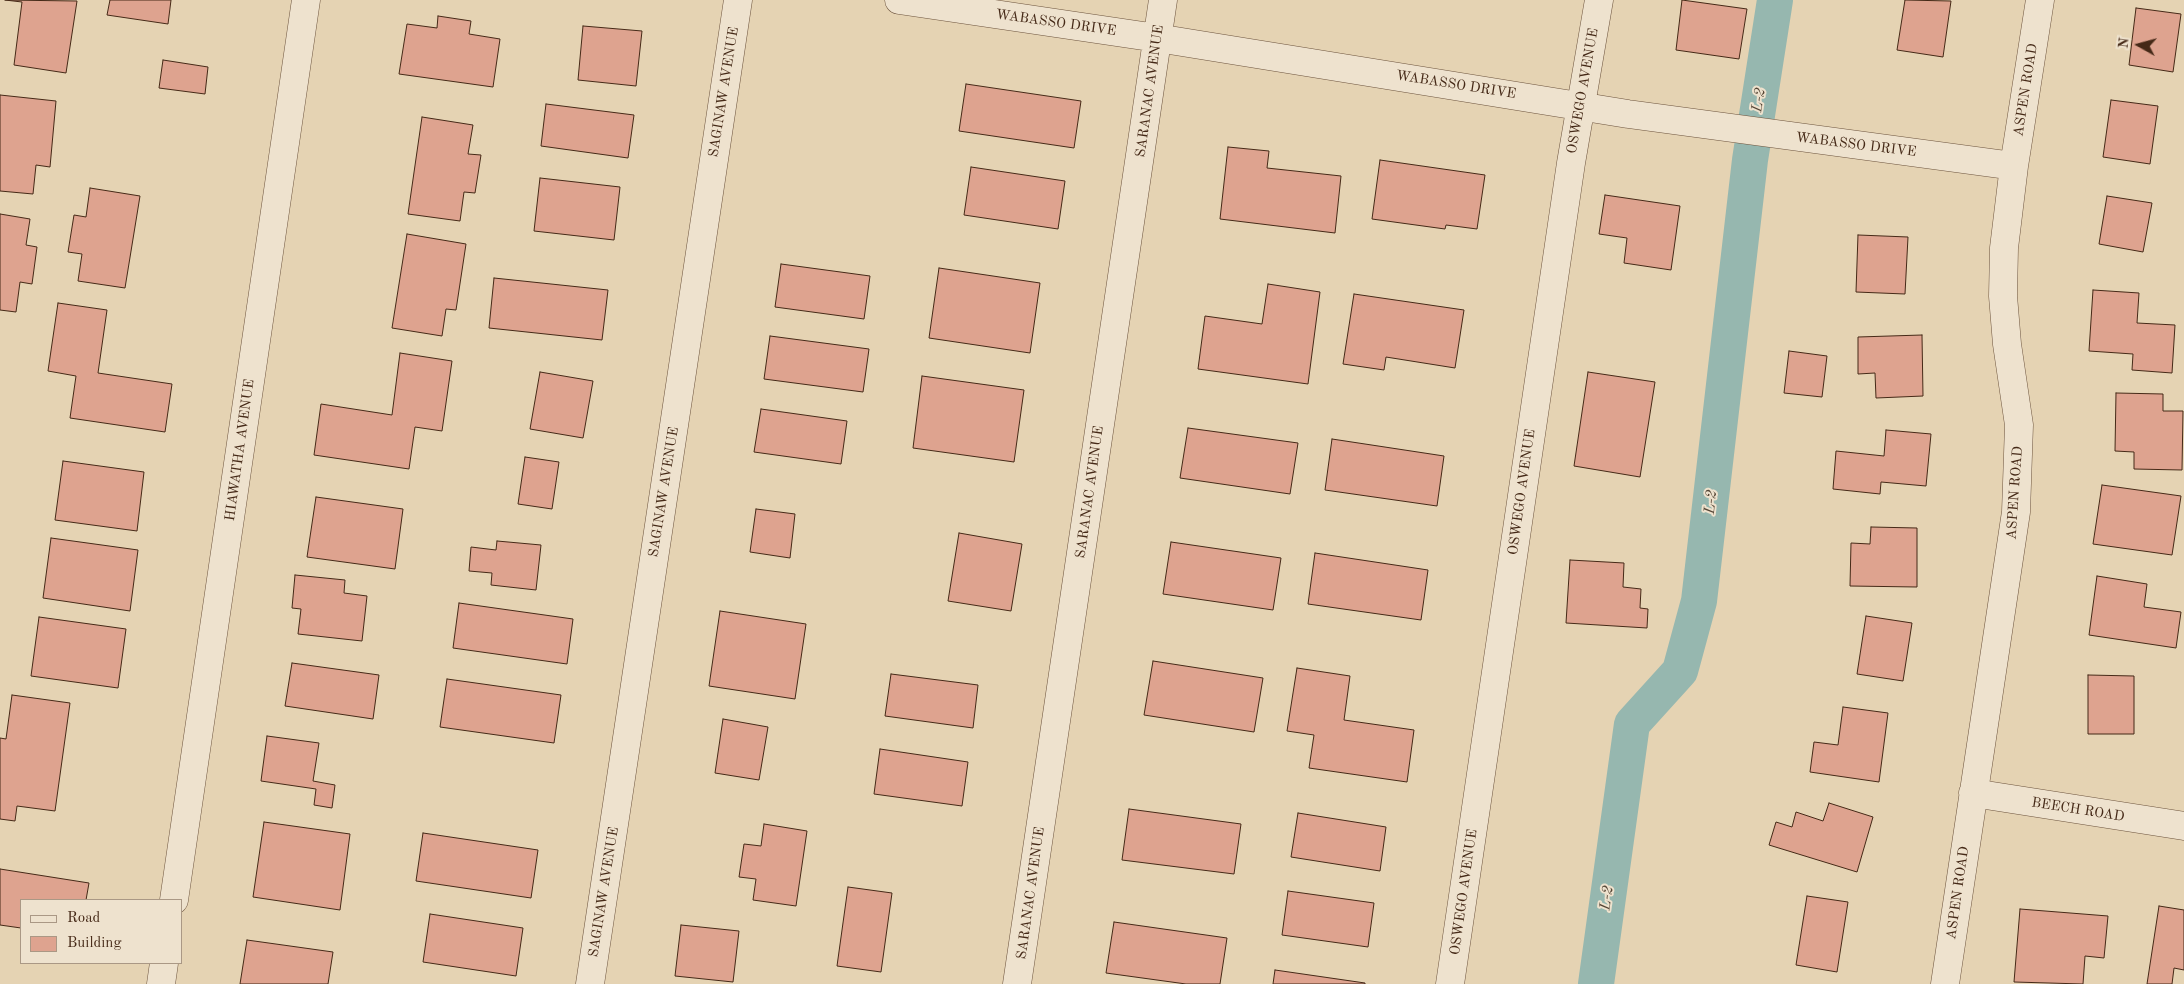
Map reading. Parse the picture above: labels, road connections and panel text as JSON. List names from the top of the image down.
{
  "streets": {
    "street": [
      "WABASSO DRIVE",
      "ASPEN ROAD",
      "SARANAC AVENUE",
      "OSWEGO AVENUE",
      "SAGINAW AVENUE",
      "HIAWATHA AVENUE",
      "BEECH ROAD"
    ]
  },
  "crossings": [
    ["WABASSO DRIVE", "ASPEN ROAD"],
    ["WABASSO DRIVE", "SARANAC AVENUE"],
    ["WABASSO DRIVE", "OSWEGO AVENUE"],
    ["ASPEN ROAD", "BEECH ROAD"]
  ],
  "water": ["L-2"],
  "legend": ["Road", "Building"],
  "north": "left"
}
